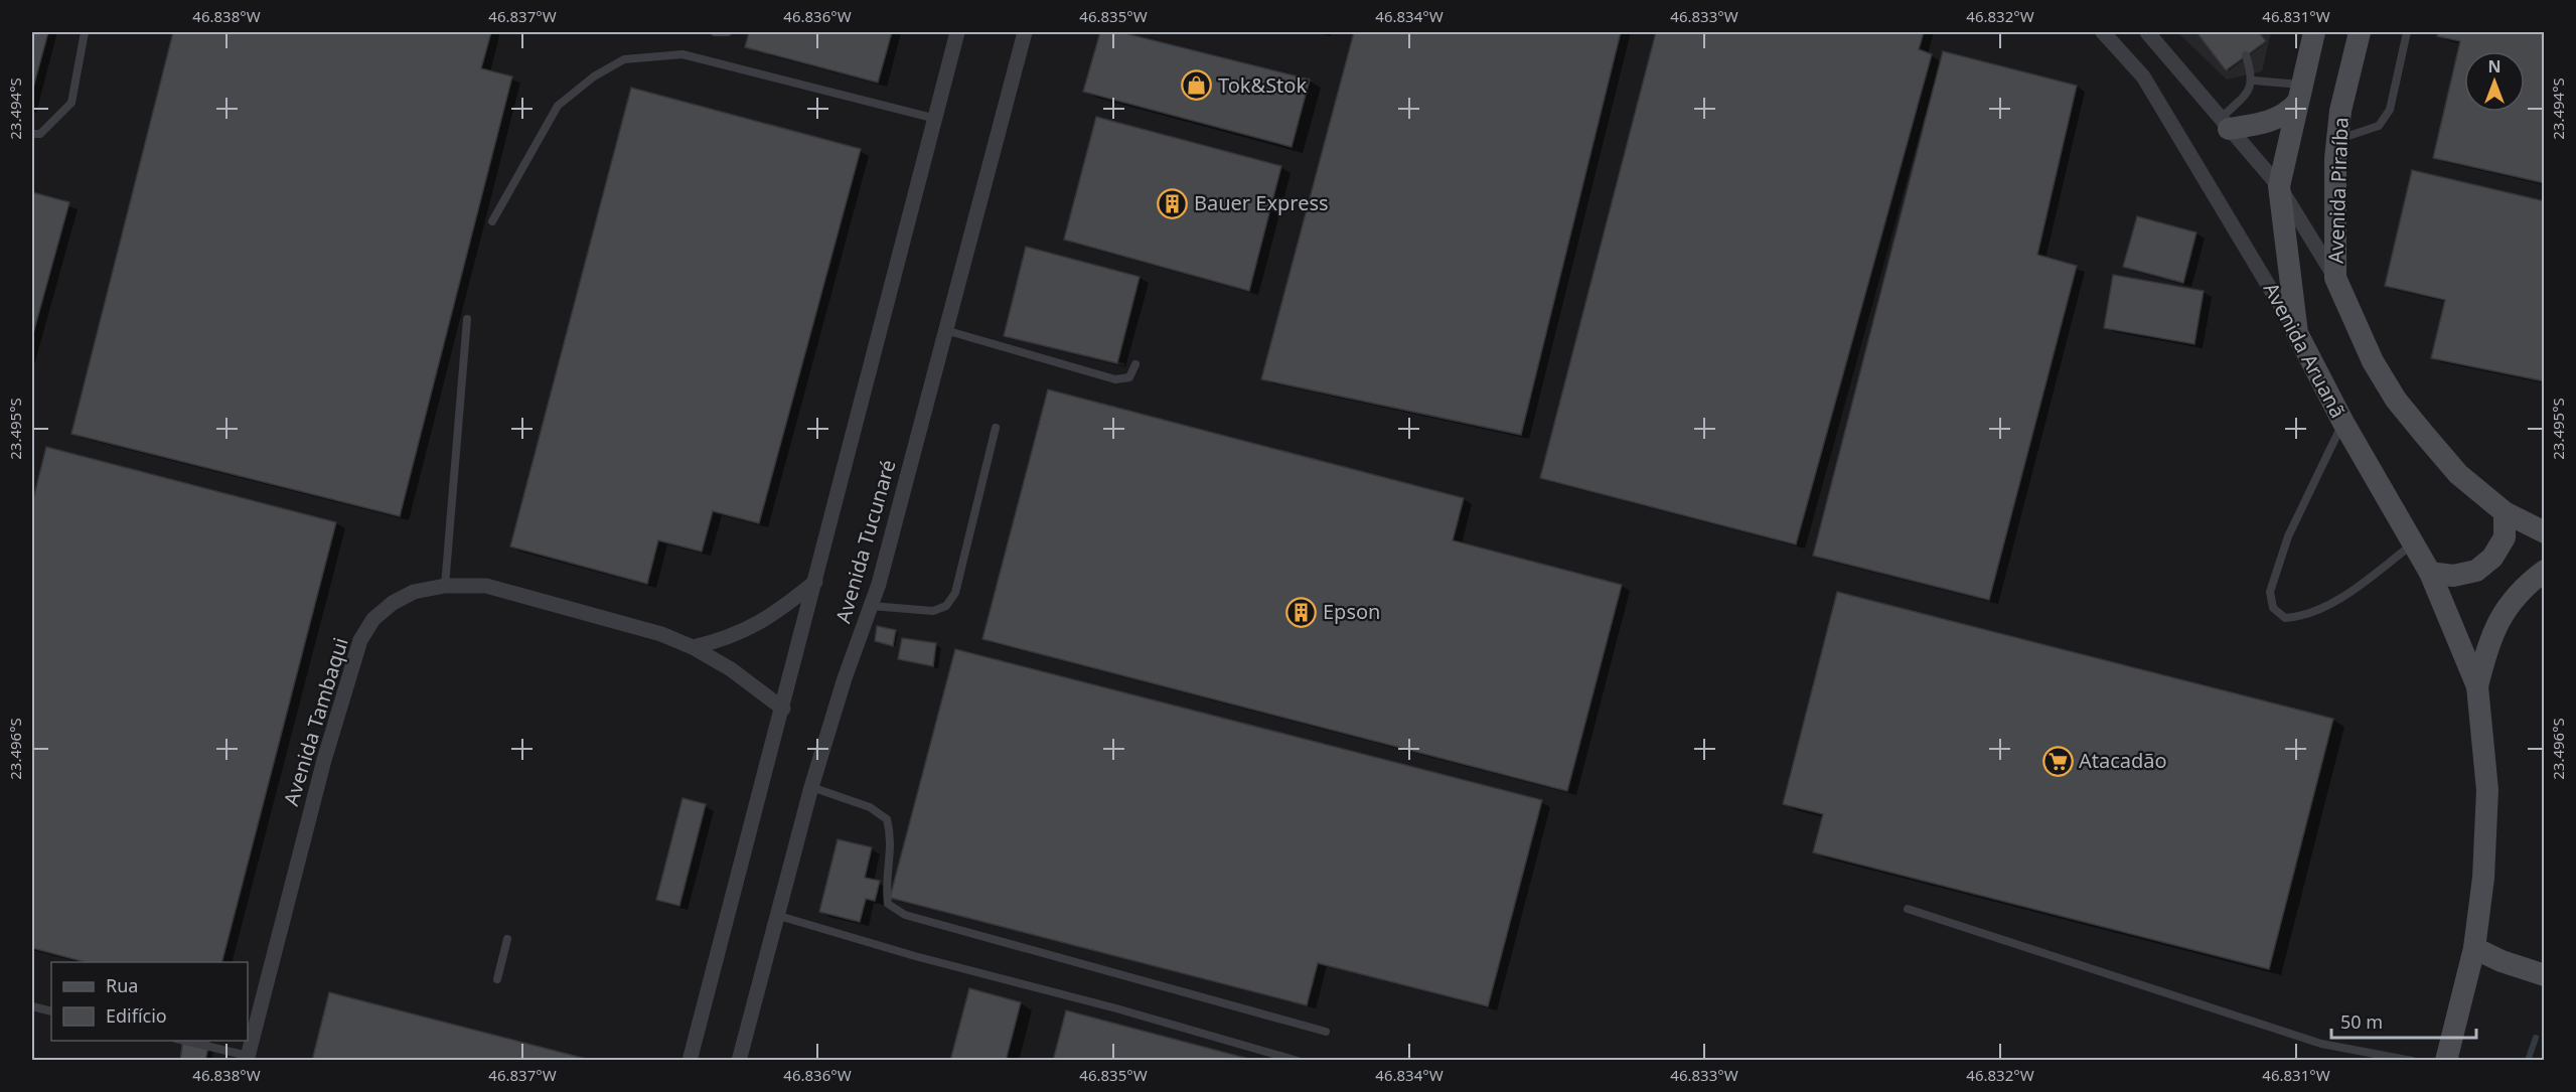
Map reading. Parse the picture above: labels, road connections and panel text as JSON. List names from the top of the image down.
{
  "streets": {
    "main road": ["Avenida Piraíba", "Avenida Aruanã"],
    "street": ["Avenida Tucunaré", "Avenida Tambaqui"]
  },
  "crossings": [
    ["Avenida Tucunaré", "Avenida Tambaqui"]
  ],
  "places": {
    "shop": ["Tok&Stok"],
    "building": ["Bauer Express", "Epson"],
    "supermarket": ["Atacadão"]
  },
  "legend": ["Rua", "Edifício"],
  "scale_bar": "50 m",
  "north": "top",
  "coordinates": [
    "46.838°W",
    "46.837°W",
    "46.836°W",
    "46.835°W",
    "46.834°W",
    "46.833°W",
    "46.832°W",
    "46.831°W",
    "23.494°S",
    "23.495°S",
    "23.496°S"
  ]
}
